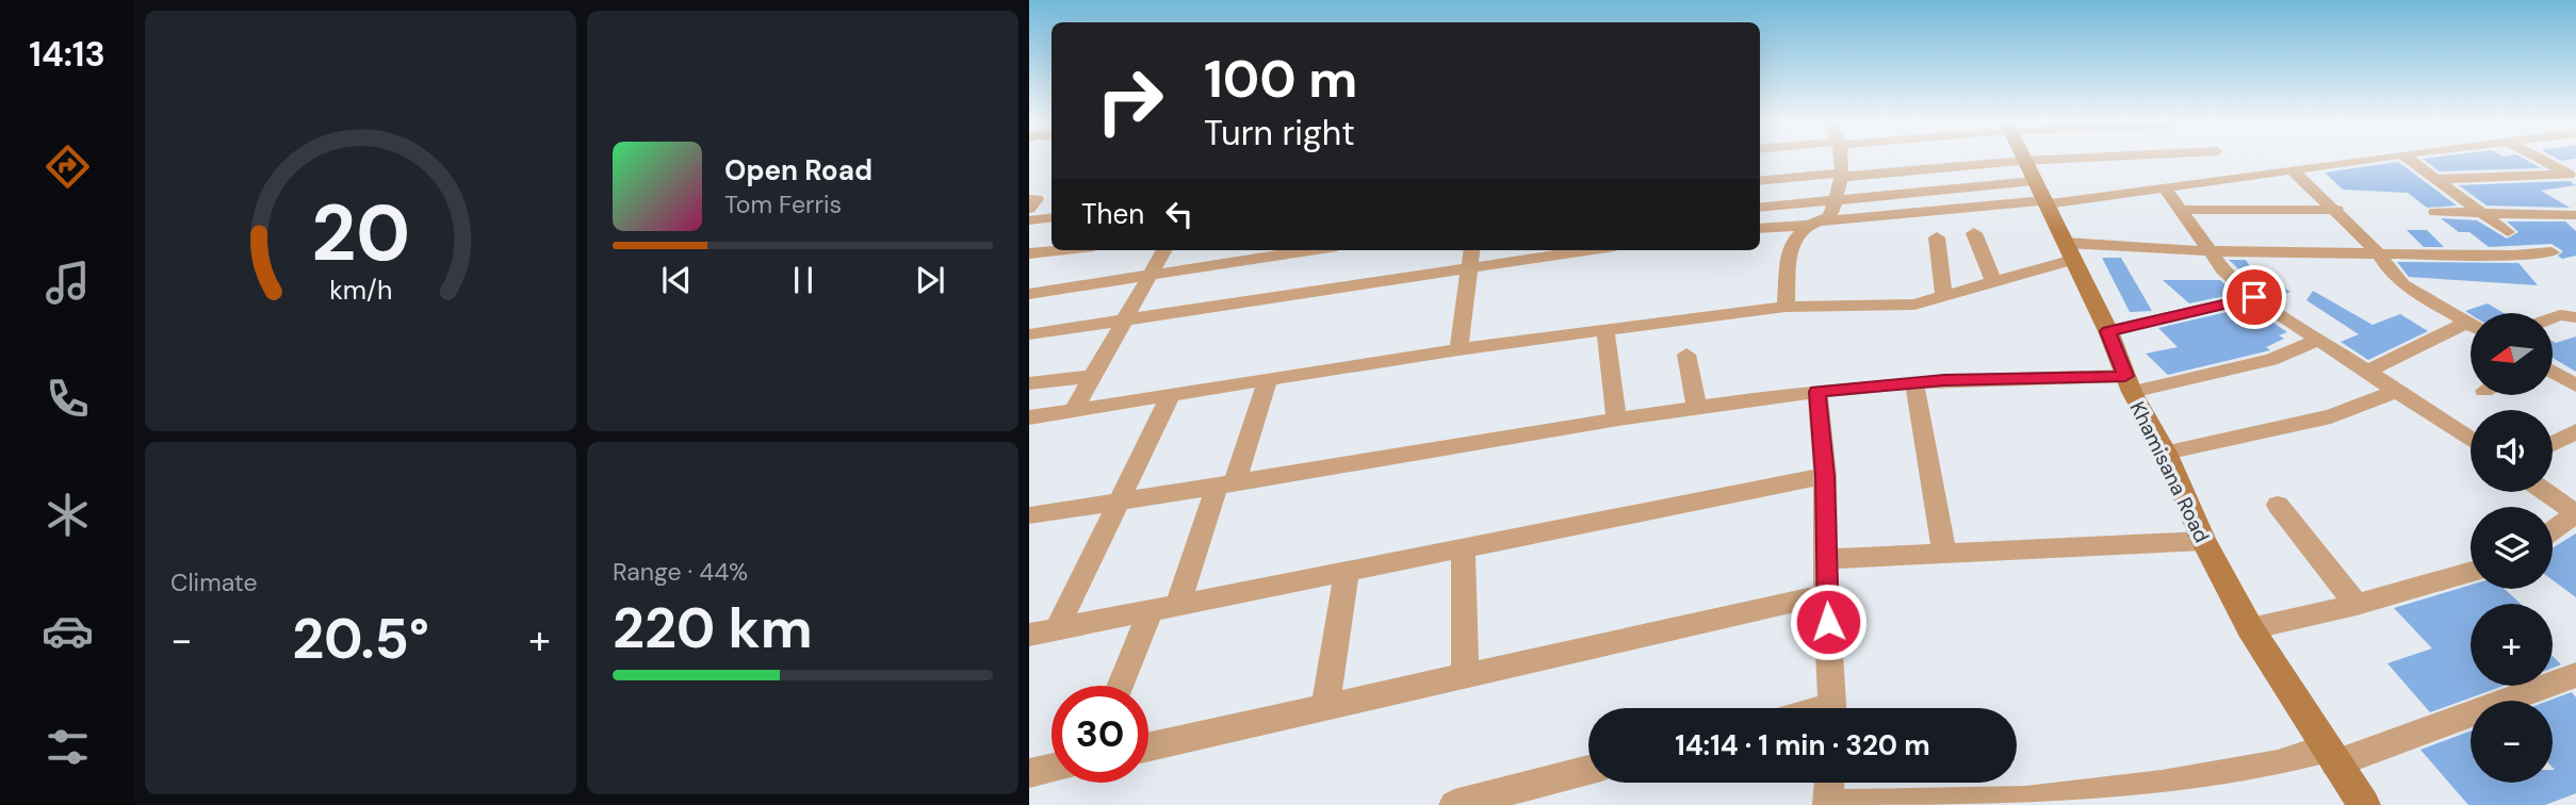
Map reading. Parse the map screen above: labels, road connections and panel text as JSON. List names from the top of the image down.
{
  "streets": {
    "street": ["Khamisana Road"]
  },
  "north": "left",
  "page": {
    "tabs": "14:13",
    "turn": ["100 m", "Turn right"],
    "song": ["Open Road", "Tom Ferris"],
    "then": "Then",
    "map_buttons": ["+", "−"],
    "tile": [
      "Climate",
      ["Range · 44%", "220 km"]
    ],
    "heat": ["−", "20.5°", "+"],
    "limit": "30",
    "trip": "14:14 · 1 min · 320 m",
    "gauge": ["20", "km/h"]
  }
}
